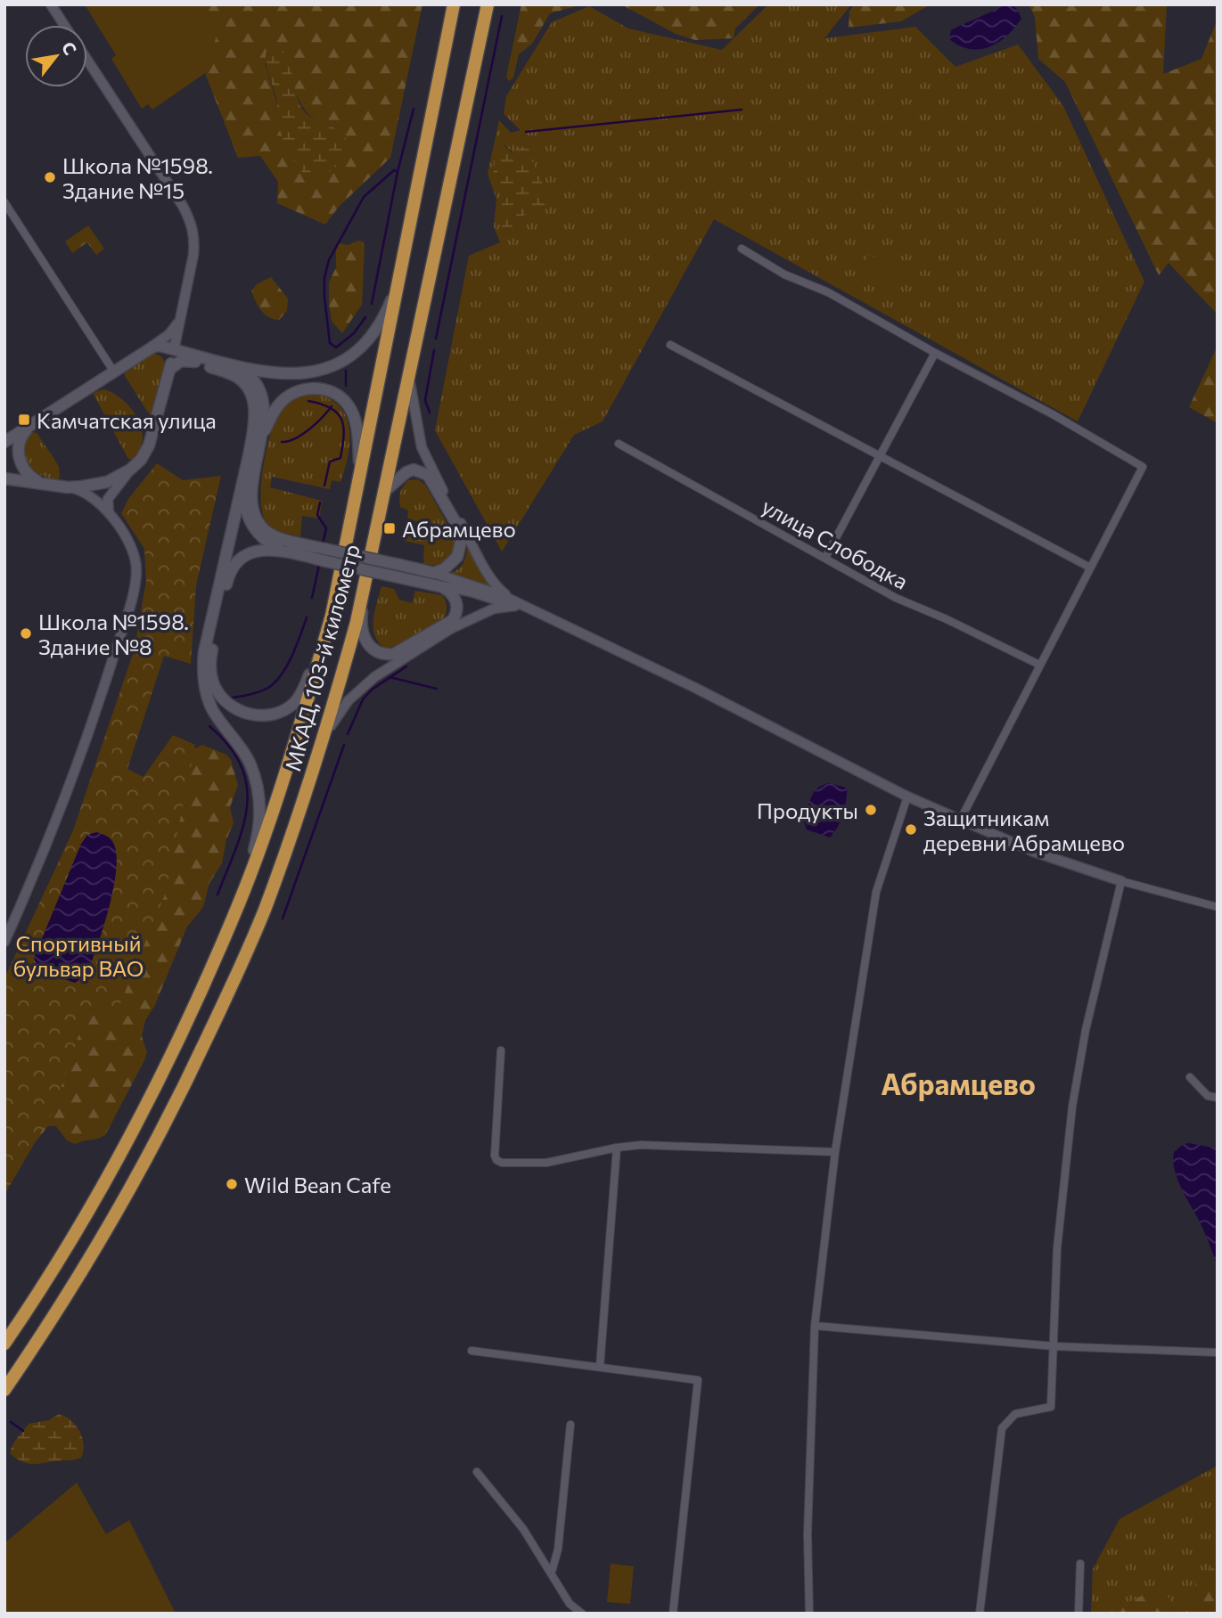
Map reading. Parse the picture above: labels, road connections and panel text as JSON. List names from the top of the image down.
{
  "streets": {
    "highway": ["МКАД, 103-й километр"],
    "street": ["улица Слободка"]
  },
  "districts": ["Абрамцево"],
  "parks": ["Спортивный бульвар ВАО"],
  "places": {
    "other": [
      "Школа №1598. Здание №15",
      "Школа №1598. Здание №8",
      "Продукты",
      "Защитникам деревни Абрамцево",
      "Wild Bean Cafe"
    ],
    "transit": ["Камчатская улица", "Абрамцево"]
  },
  "north": "top right"
}
